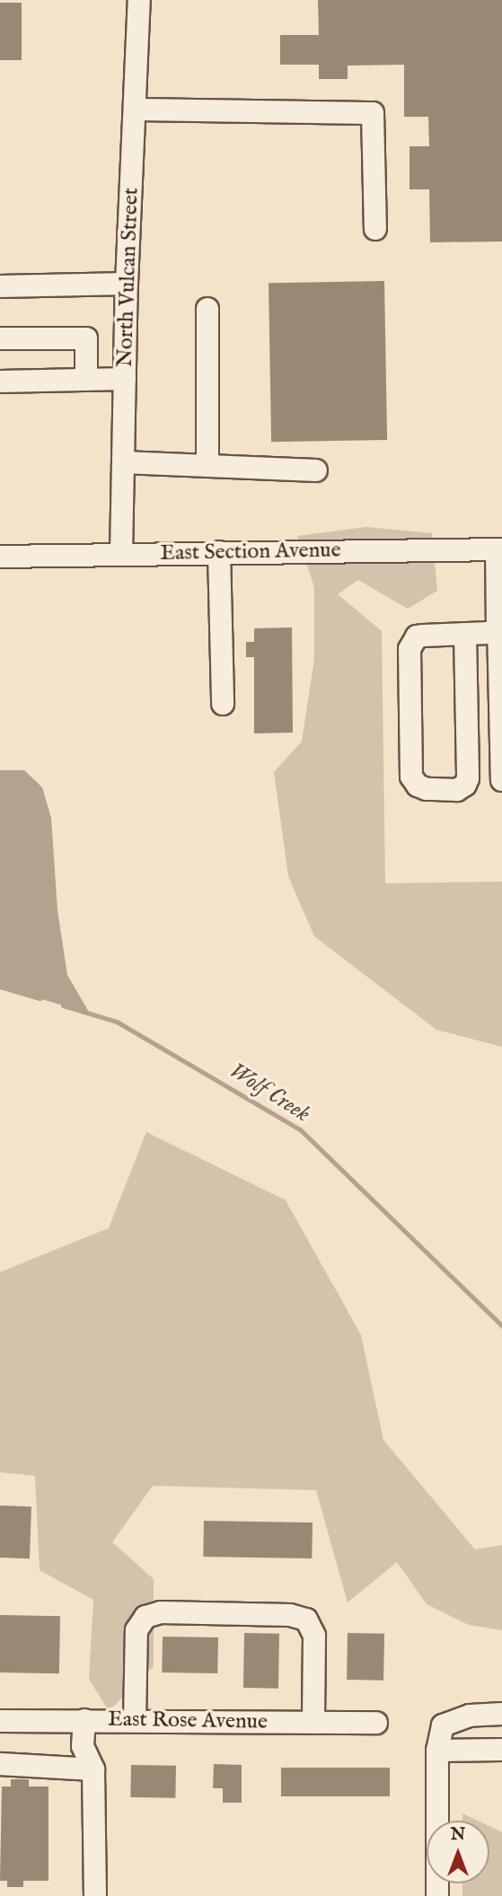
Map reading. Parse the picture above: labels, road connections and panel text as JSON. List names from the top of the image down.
{
  "streets": {
    "street": ["North Vulcan Street", "East Section Avenue", "East Rose Avenue"]
  },
  "crossings": [
    ["North Vulcan Street", "East Section Avenue"]
  ],
  "water": ["Wolf Creek"],
  "north": "top"
}
